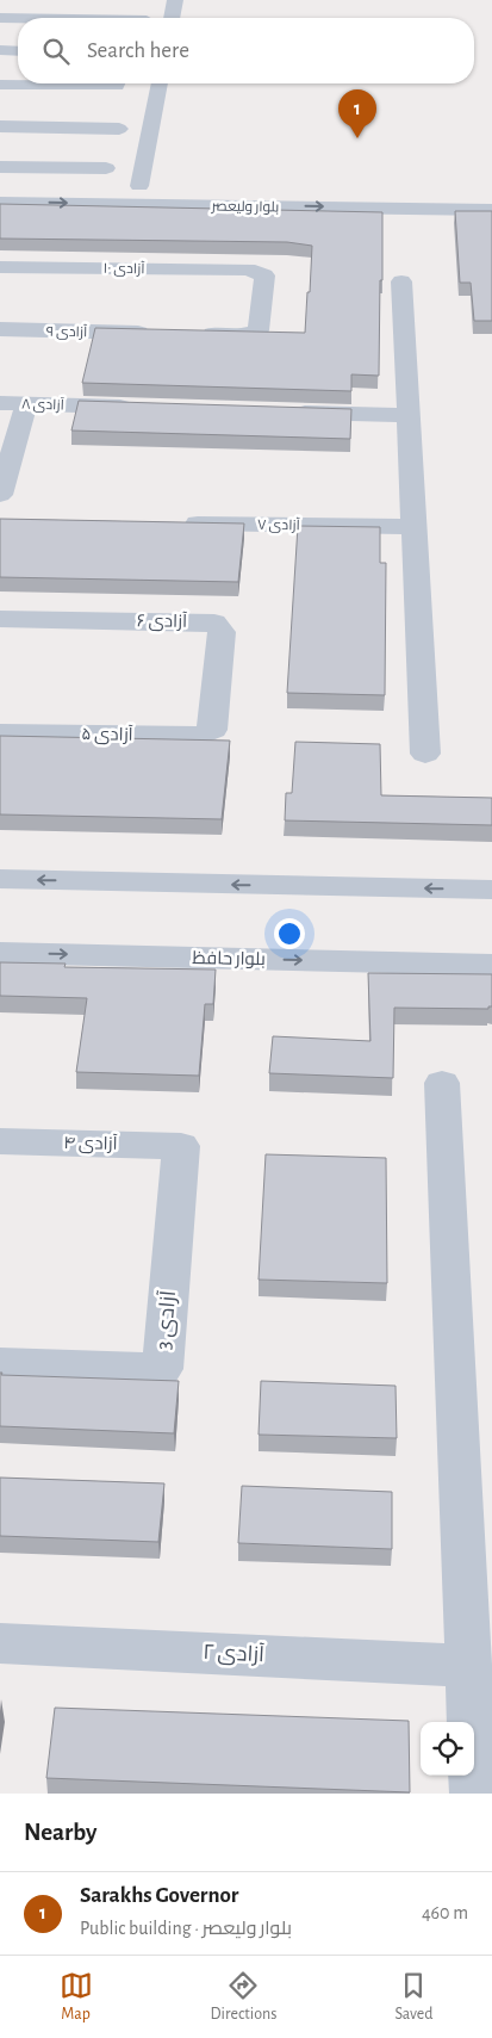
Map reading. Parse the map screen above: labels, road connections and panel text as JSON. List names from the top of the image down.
{
  "streets": {
    "street": [
      "بلوار ولیعصر",
      "آزادی ۱۰",
      "آزادی ۹",
      "آزادی ۸",
      "آزادی ۷",
      "آزادی ۶",
      "آزادی ۵",
      "بلوار حافظ",
      "آزادی ۴",
      "آزادی 3",
      "آزادی ۲"
    ]
  },
  "crossings": [
    ["آزادی ۶", "آزادی ۵"],
    ["آزادی ۴", "آزادی 3"]
  ],
  "page": {
    "search": "Search here",
    "pins": "1",
    "heading": "Nearby",
    "list": [
      {
        "mark": "1",
        "name": "Sarakhs Governor",
        "note": "Public building · بلوار ولیعصر",
        "value": "460 m"
      }
    ],
    "nav": ["Map", "Directions", "Saved"]
  }
}
